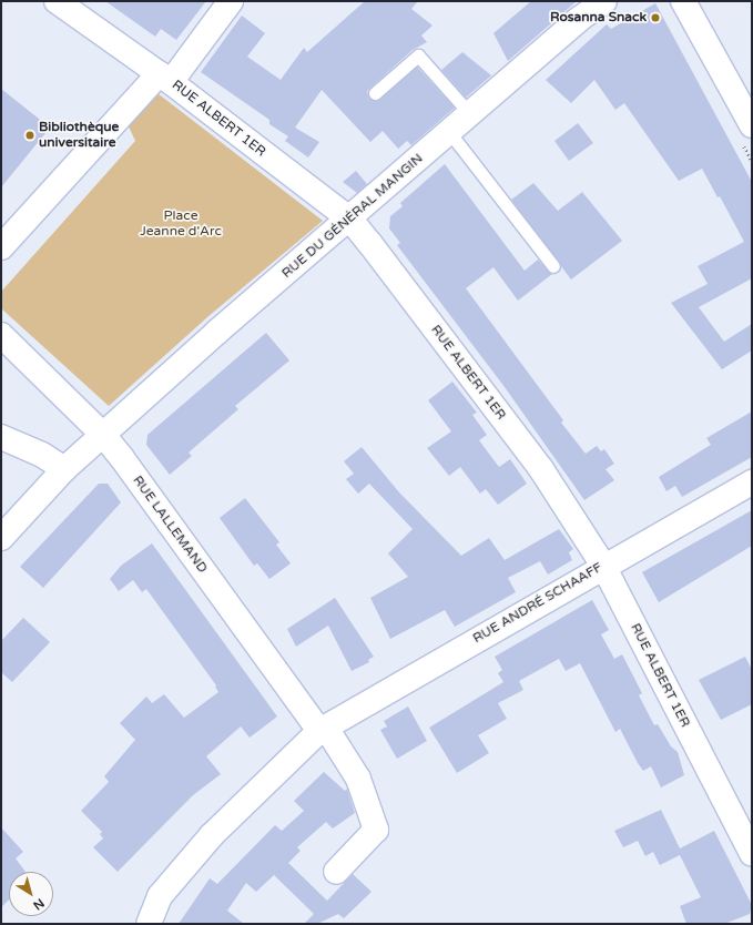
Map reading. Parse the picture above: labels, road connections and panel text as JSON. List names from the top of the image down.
{
  "streets": {
    "street": [
      "RUE ALBERT 1ER",
      "RUE DU GÉNÉRAL MANGIN",
      "RUE LALLEMAND",
      "RUE ANDRÉ SCHAAFF"
    ]
  },
  "crossings": [
    ["RUE ALBERT 1ER", "RUE DU GÉNÉRAL MANGIN"],
    ["RUE ALBERT 1ER", "RUE ANDRÉ SCHAAFF"],
    ["RUE DU GÉNÉRAL MANGIN", "RUE LALLEMAND"],
    ["RUE LALLEMAND", "RUE ANDRÉ SCHAAFF"]
  ],
  "parks": ["Place Jeanne d'Arc"],
  "places": ["Rosanna Snack", "Bibliothèque universitaire"],
  "north": "bottom right"
}
